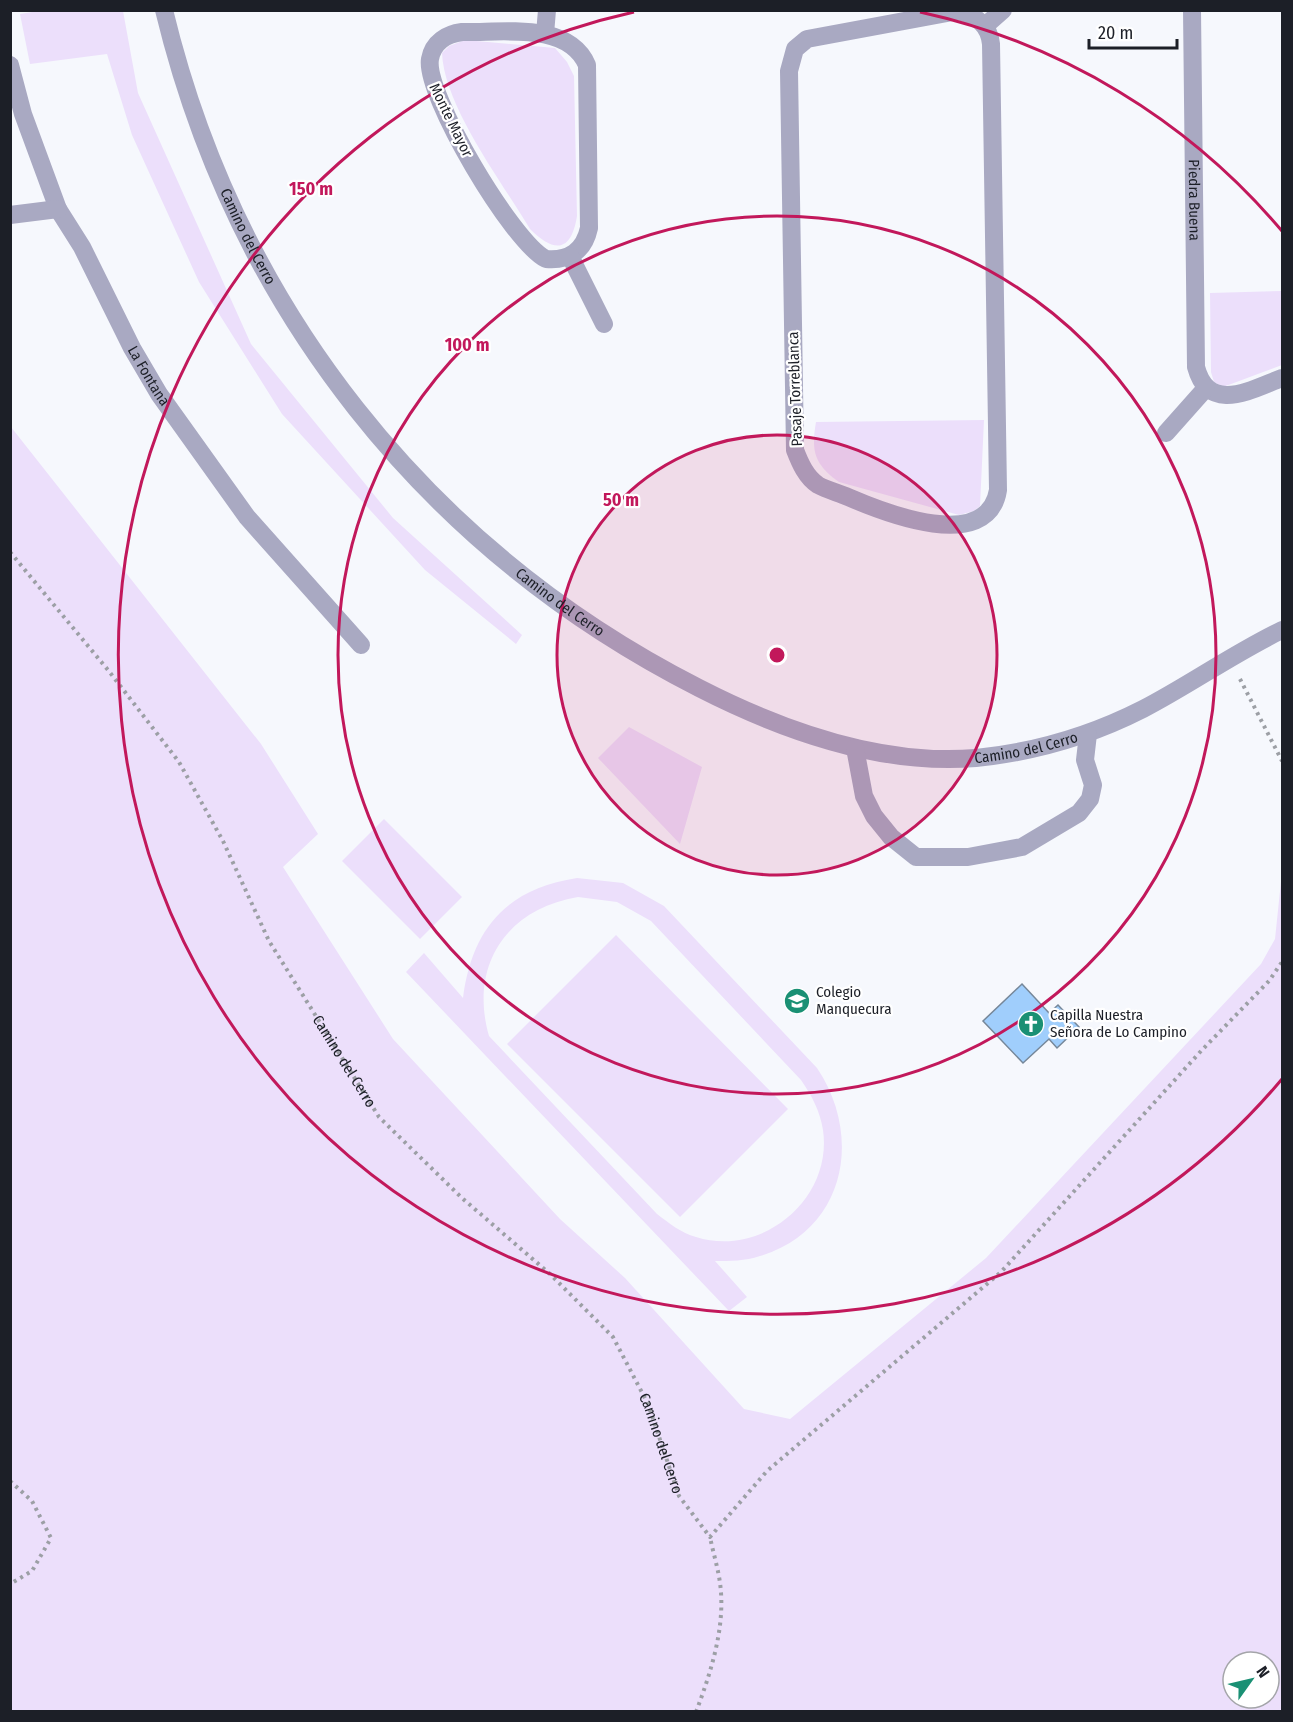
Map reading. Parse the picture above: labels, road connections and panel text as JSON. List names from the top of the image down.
{
  "streets": {
    "street": [
      "Monte Mayor",
      "Piedra Buena",
      "Camino del Cerro",
      "La Fontana",
      "Pasaje Torreblanca"
    ]
  },
  "places": {
    "school or university": ["Colegio Manquecura"],
    "church": ["Capilla Nuestra Señora de Lo Campino"]
  },
  "scale_bar": "20 m",
  "north": "top right",
  "rings": ["150 m", "100 m", "50 m"]
}
